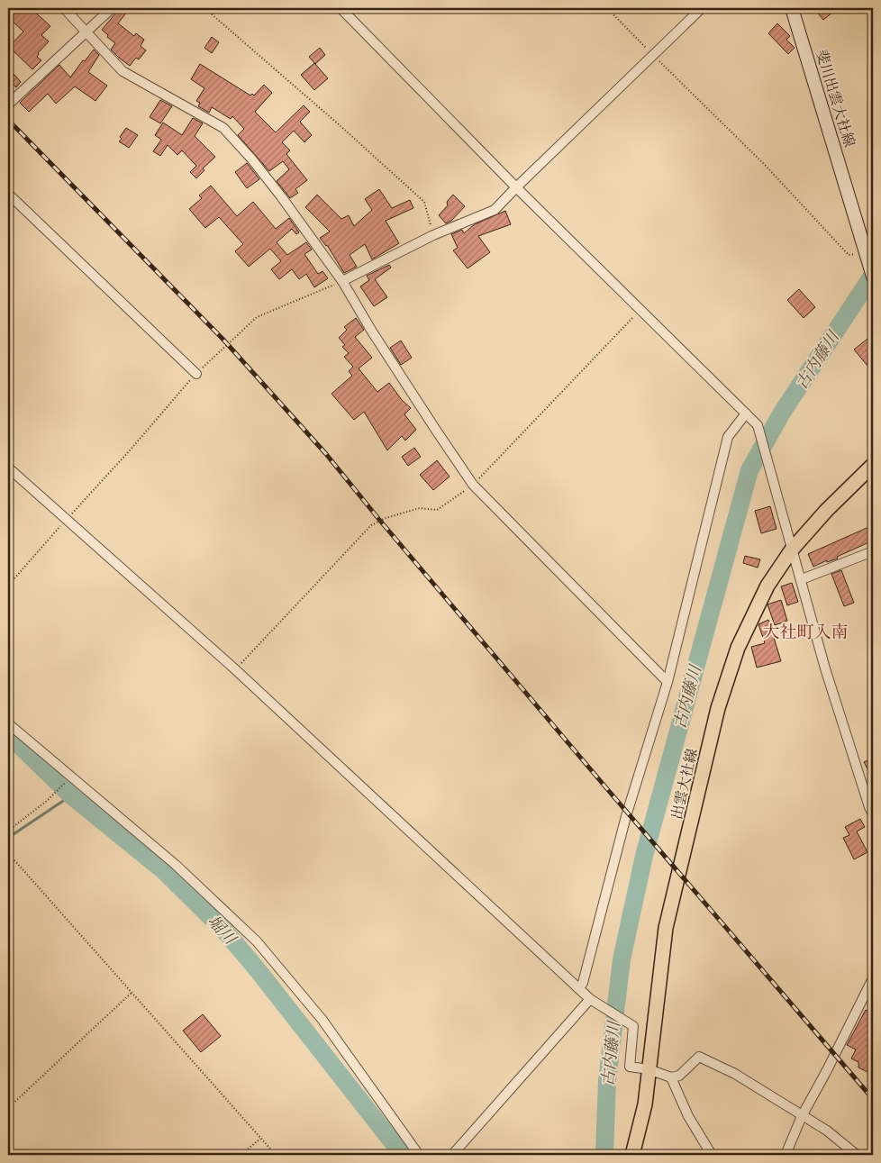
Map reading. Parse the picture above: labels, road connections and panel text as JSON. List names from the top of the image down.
{
  "streets": {
    "main road": ["斐川出雲大社線", "出雲大社線"]
  },
  "districts": ["大社町入南"],
  "water": ["古内藤川", "堀川"]
}
